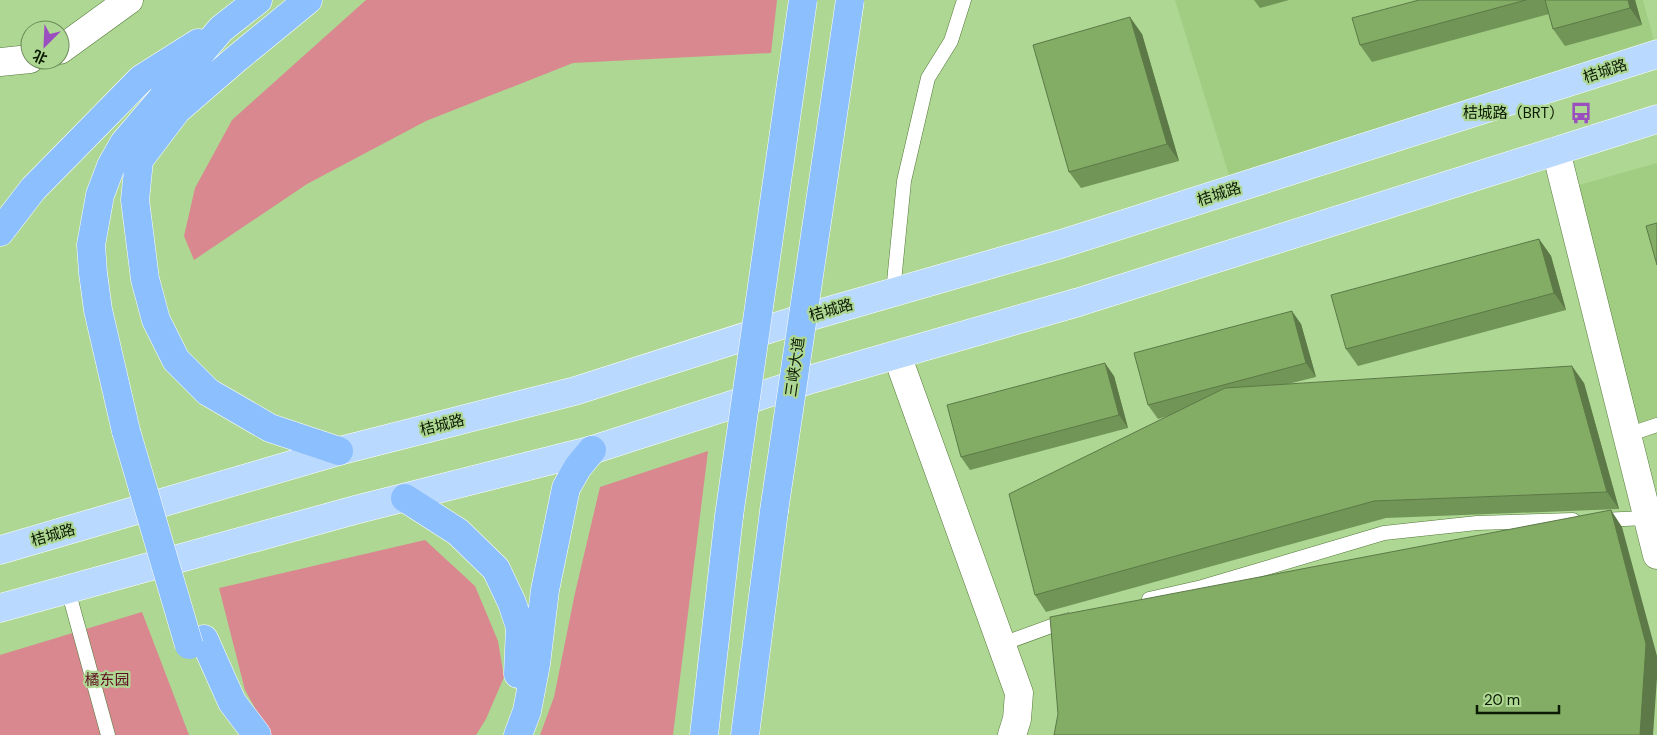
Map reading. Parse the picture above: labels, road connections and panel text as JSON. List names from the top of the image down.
{
  "streets": {
    "highway": ["三峡大道"],
    "main road": ["桔城路"]
  },
  "parks": ["橘东园"],
  "places": {
    "bus stop": ["桔城路（BRT）"]
  },
  "scale_bar": "20 m",
  "north": "bottom left"
}
